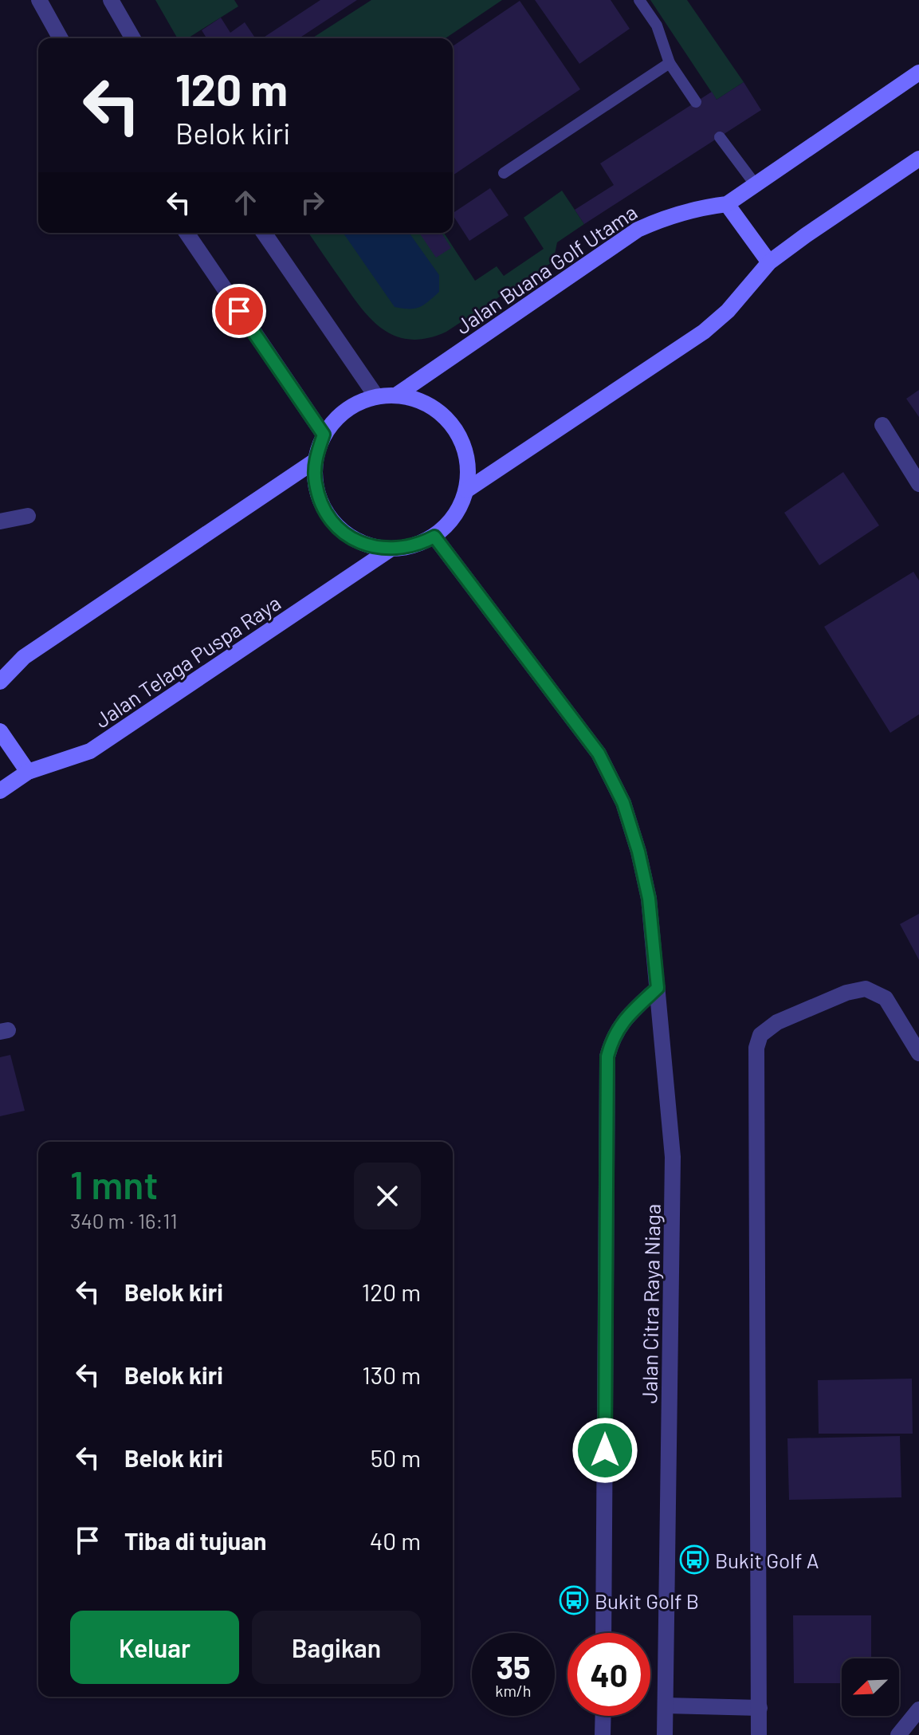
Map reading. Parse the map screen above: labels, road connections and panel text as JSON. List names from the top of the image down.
{
  "streets": {
    "main road": ["Jalan Buana Golf Utama", "Jalan Telaga Puspa Raya"],
    "street": ["Jalan Citra Raya Niaga"]
  },
  "crossings": [
    ["Jalan Buana Golf Utama", "Jalan Telaga Puspa Raya"],
    ["Jalan Buana Golf Utama", "Jalan Citra Raya Niaga"],
    ["Jalan Telaga Puspa Raya", "Jalan Citra Raya Niaga"]
  ],
  "places": {
    "bus stop": ["Bukit Golf A", "Bukit Golf B"]
  },
  "north": "bottom left",
  "page": {
    "turn": ["120 m", "Belok kiri"],
    "heading": ["1 mnt", "340 m · 16:11"],
    "list": [
      {
        "name": "Belok kiri",
        "value": "120 m"
      },
      {
        "name": "Belok kiri",
        "value": "130 m"
      },
      {
        "name": "Belok kiri",
        "value": "50 m"
      },
      {
        "name": "Tiba di tujuan",
        "value": "40 m"
      }
    ],
    "buttons": ["Keluar", "Bagikan"],
    "speed": "35 km/h",
    "limit": "40"
  }
}
